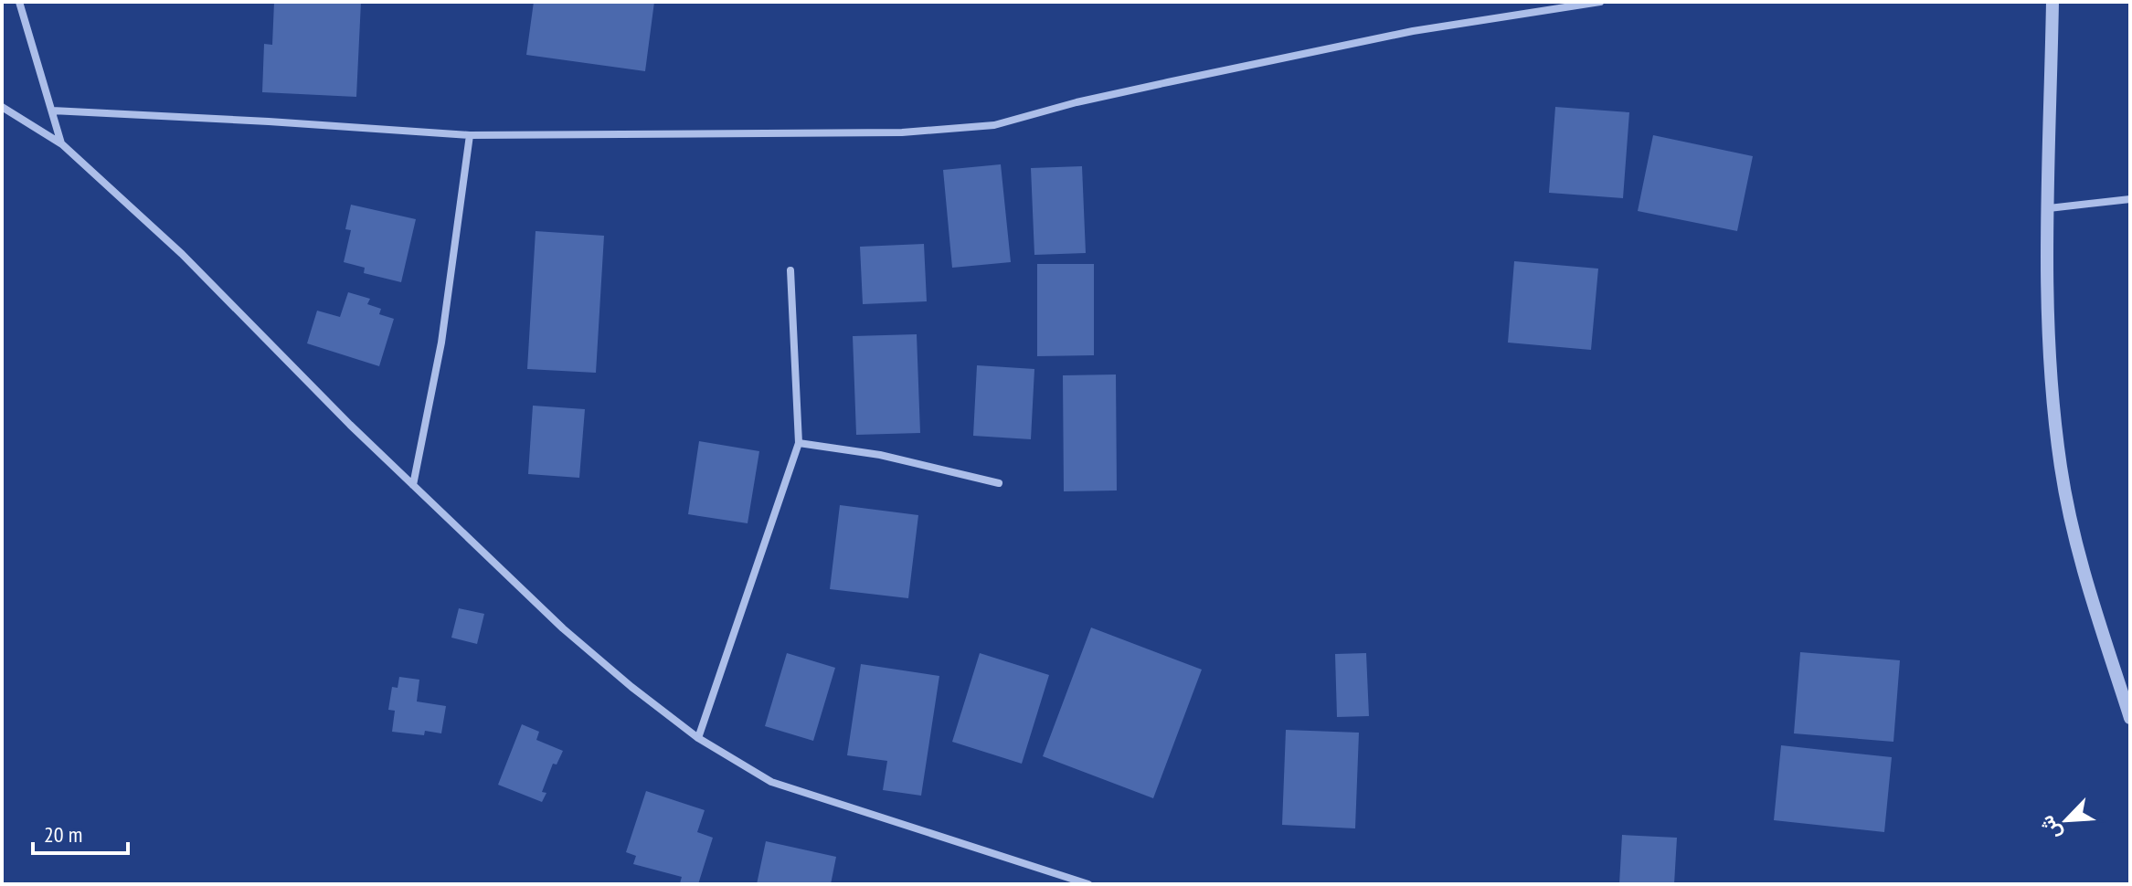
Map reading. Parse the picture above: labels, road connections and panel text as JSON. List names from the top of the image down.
{
  "scale_bar": "20 m",
  "north": "bottom left"
}
